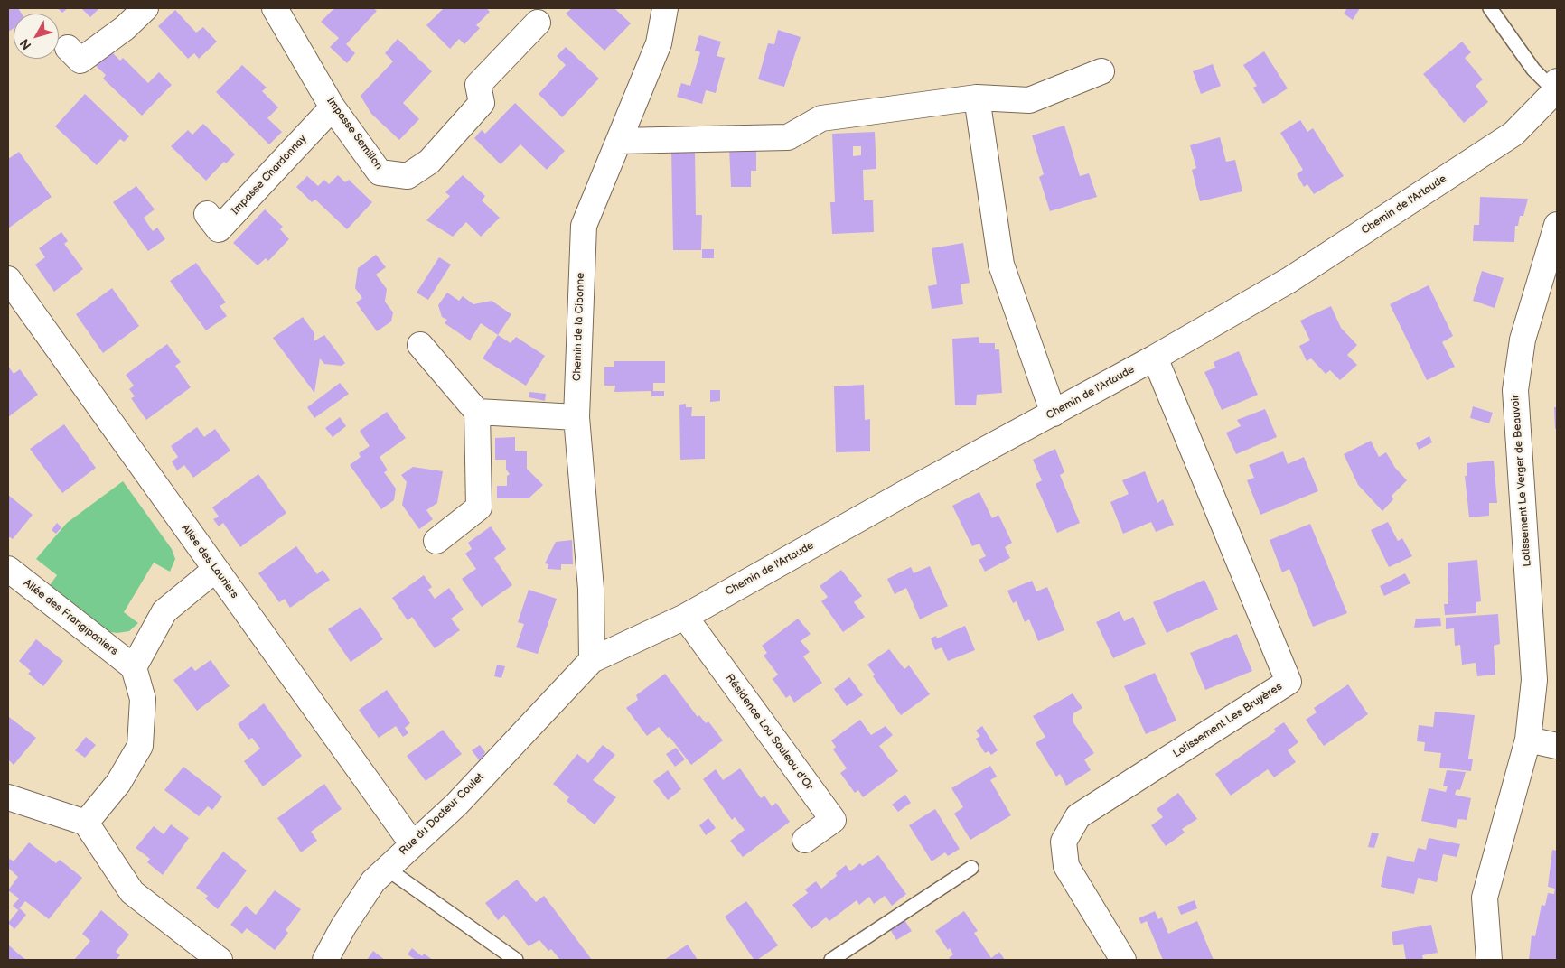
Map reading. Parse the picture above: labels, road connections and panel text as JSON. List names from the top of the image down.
{
  "streets": {
    "street": [
      "Impasse Semillon",
      "Impasse Chardonnay",
      "Chemin de l'Artaude",
      "Chemin de la Cibonne",
      "Lotissement Le Verger de Beauvoir",
      "Allée des Lauriers",
      "Allée des Frangipaniers",
      "Lotissement Les Bruyères",
      "Résidence Lou Souleou d'Or",
      "Rue du Docteur Coulet"
    ]
  },
  "crossings": [
    ["Impasse Semillon", "Impasse Chardonnay"],
    ["Chemin de l'Artaude", "Chemin de la Cibonne"],
    ["Chemin de l'Artaude", "Lotissement Les Bruyères"],
    ["Chemin de l'Artaude", "Résidence Lou Souleou d'Or"],
    ["Chemin de l'Artaude", "Rue du Docteur Coulet"],
    ["Chemin de la Cibonne", "Rue du Docteur Coulet"],
    ["Allée des Lauriers", "Rue du Docteur Coulet"]
  ],
  "north": "bottom left"
}
